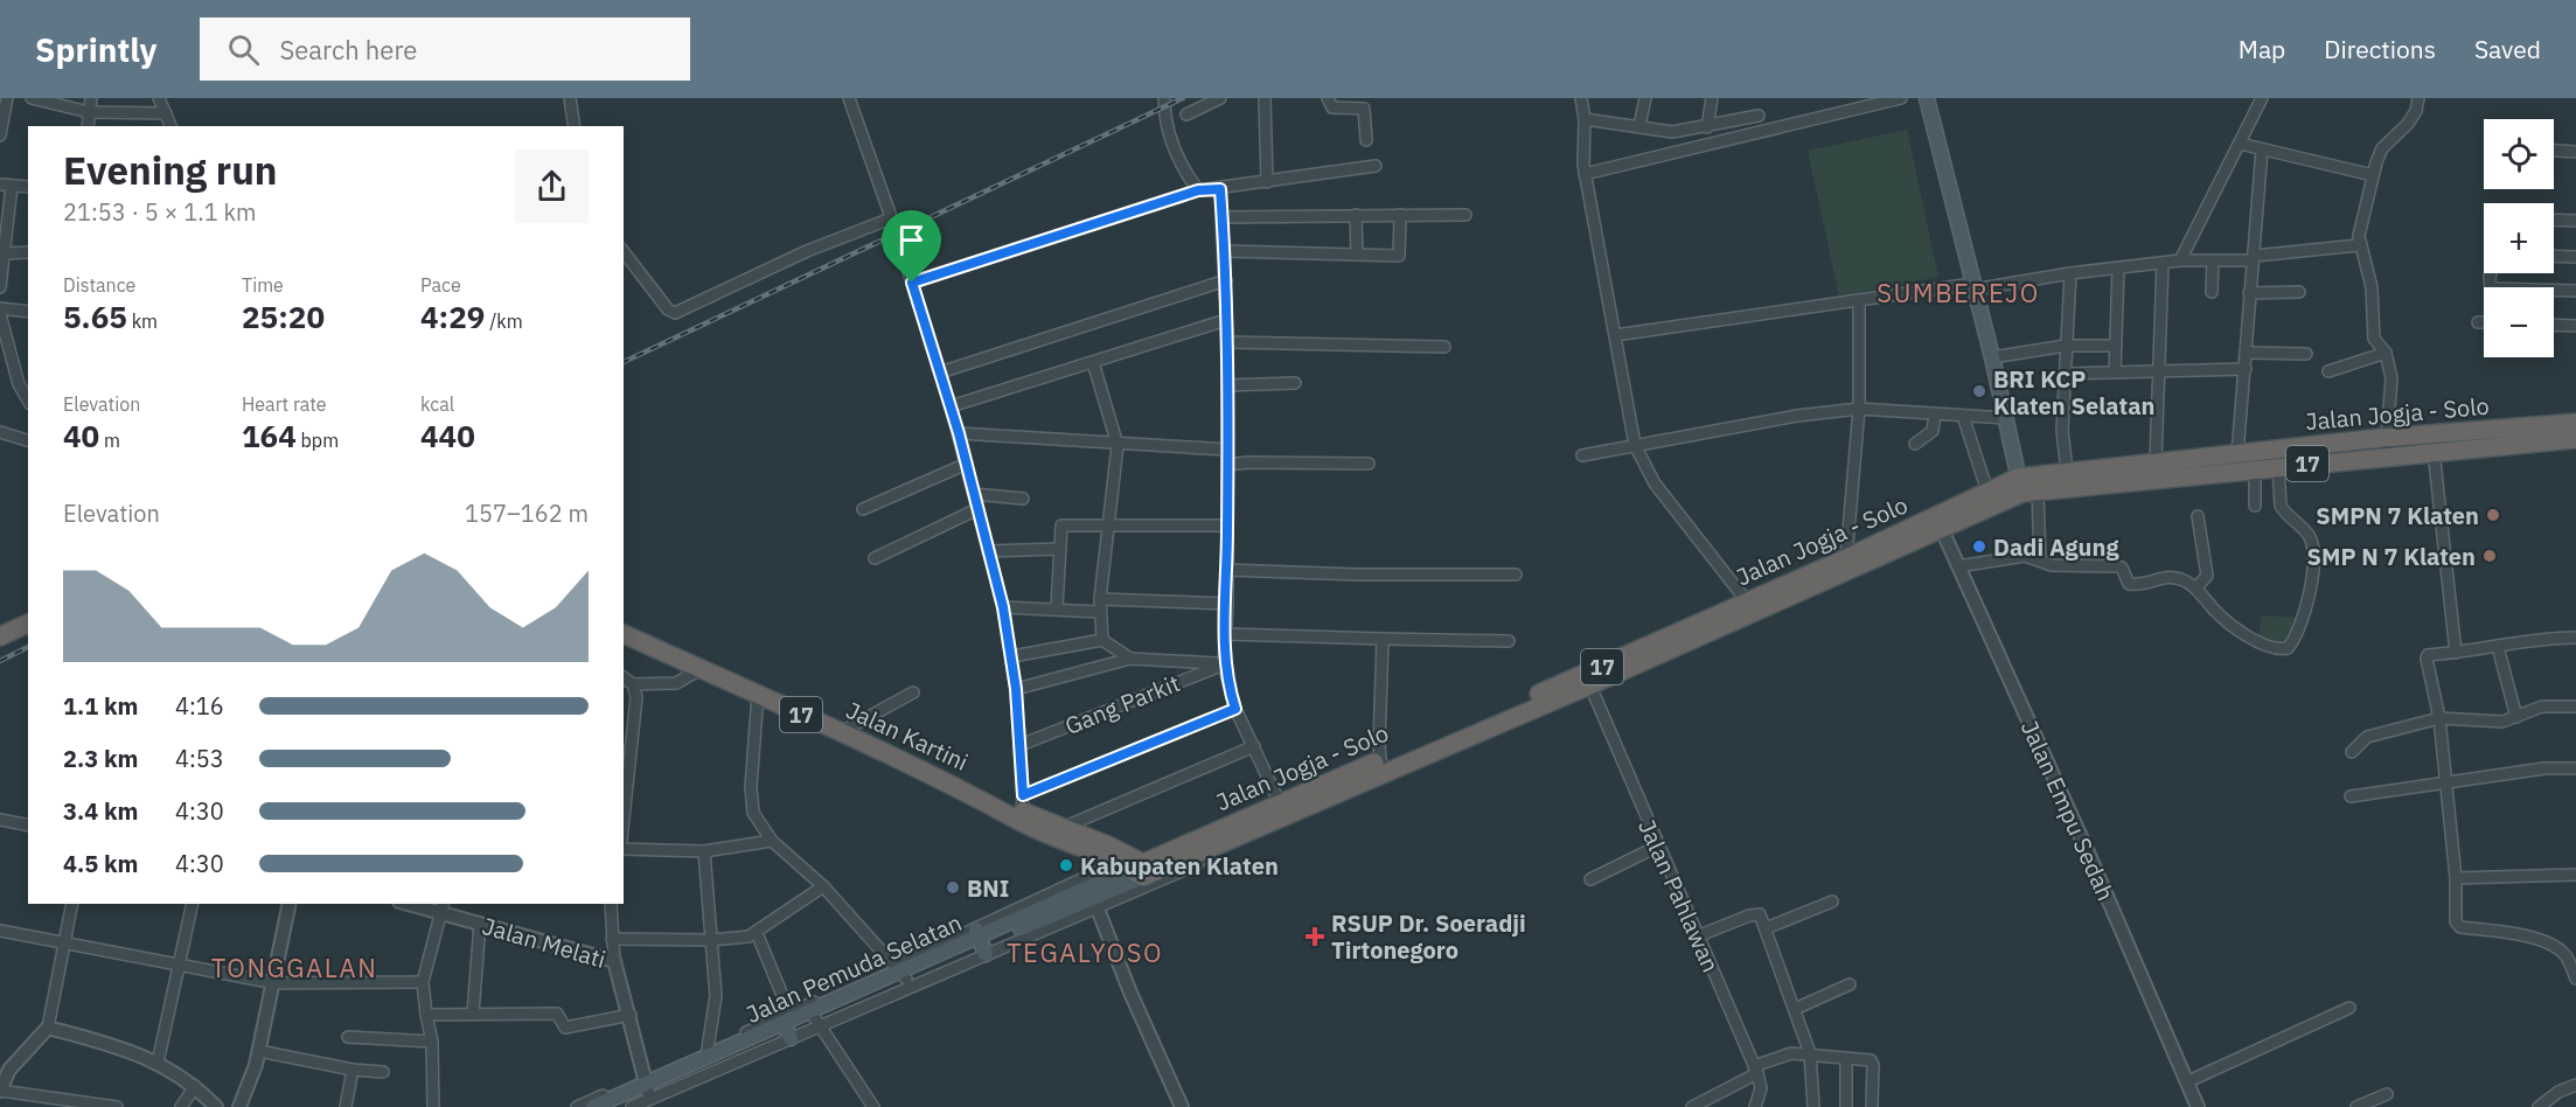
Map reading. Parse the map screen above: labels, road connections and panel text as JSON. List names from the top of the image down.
{
  "streets": {
    "highway": ["Jalan Jogja - Solo", "17", "Jalan Kartini"],
    "main road": ["Jalan Pemuda Selatan"],
    "street": [
      "Gang Parkit",
      "Jalan Empu Sedah",
      "Jalan Pahlawan",
      "Jalan Melati"
    ]
  },
  "crossings": [
    ["Jalan Jogja - Solo", "Jalan Kartini"],
    ["Jalan Jogja - Solo", "Jalan Empu Sedah"],
    ["Jalan Jogja - Solo", "Jalan Pahlawan"],
    ["Jalan Jogja - Solo", "Jalan Pemuda Selatan"],
    ["Jalan Kartini", "Jalan Pemuda Selatan"],
    ["Jalan Melati", "Jalan Pemuda Selatan"]
  ],
  "districts": ["SUMBEREJO", "TEGALYOSO", "TONGGALAN"],
  "places": {
    "other": [
      "BRI KCP Klaten Selatan",
      "SMPN 7 Klaten",
      "Dadi Agung",
      "SMP N 7 Klaten",
      "Kabupaten Klaten",
      "BNI"
    ],
    "health": ["RSUP Dr. Soeradji Tirtonegoro"]
  },
  "page": {
    "header": "Sprintly",
    "search": "Search here",
    "nav": ["Map", "Directions", "Saved"],
    "map_buttons": ["+", "−"],
    "heading": ["Evening run", "21:53 · 5 × 1.1 km"],
    "stats": [
      ["Distance", "5.65 km"],
      ["Time", "25:20"],
      ["Pace", "4:29 /km"],
      ["Elevation", "40 m"],
      ["Heart rate", "164 bpm"],
      ["kcal", "440"]
    ],
    "chart": ["Elevation", "157–162 m"],
    "list": [
      {
        "name": "1.1 km",
        "note": "4:16"
      },
      {
        "name": "2.3 km",
        "note": "4:53"
      },
      {
        "name": "3.4 km",
        "note": "4:30"
      },
      {
        "name": "4.5 km",
        "note": "4:30"
      }
    ]
  }
}
